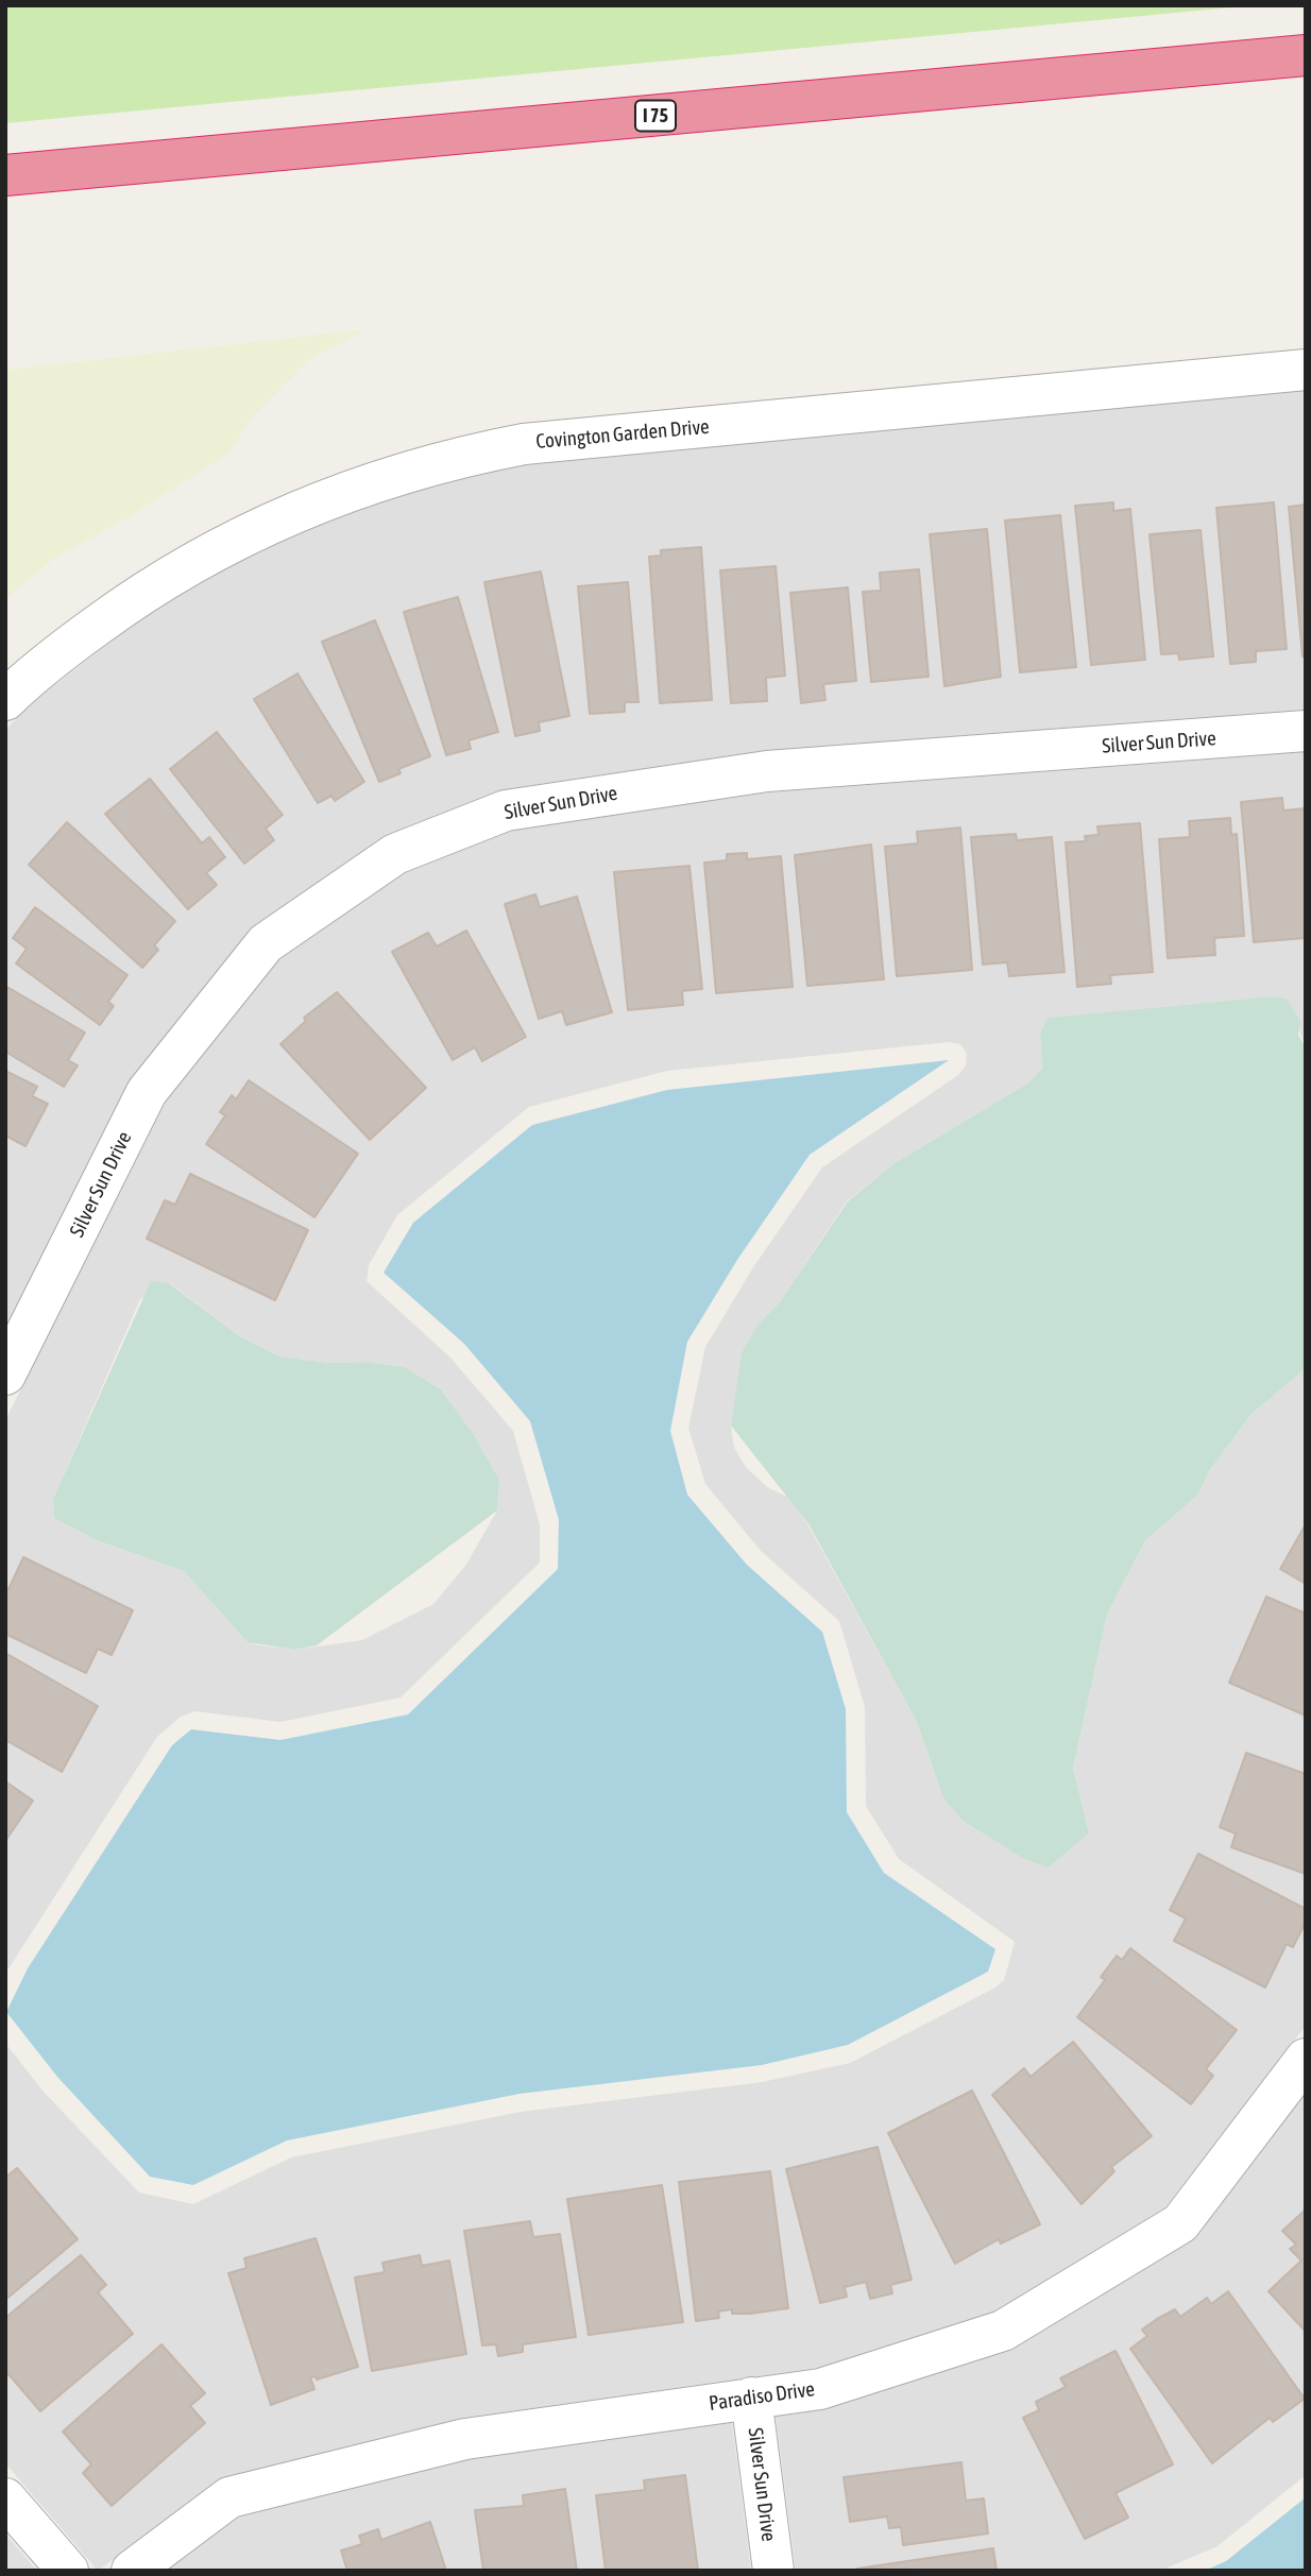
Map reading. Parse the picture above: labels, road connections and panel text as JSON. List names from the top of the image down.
{
  "streets": {
    "highway": ["I 75"],
    "street": ["Covington Garden Drive", "Silver Sun Drive", "Paradiso Drive"]
  },
  "crossings": [
    ["Silver Sun Drive", "Paradiso Drive"]
  ]
}
